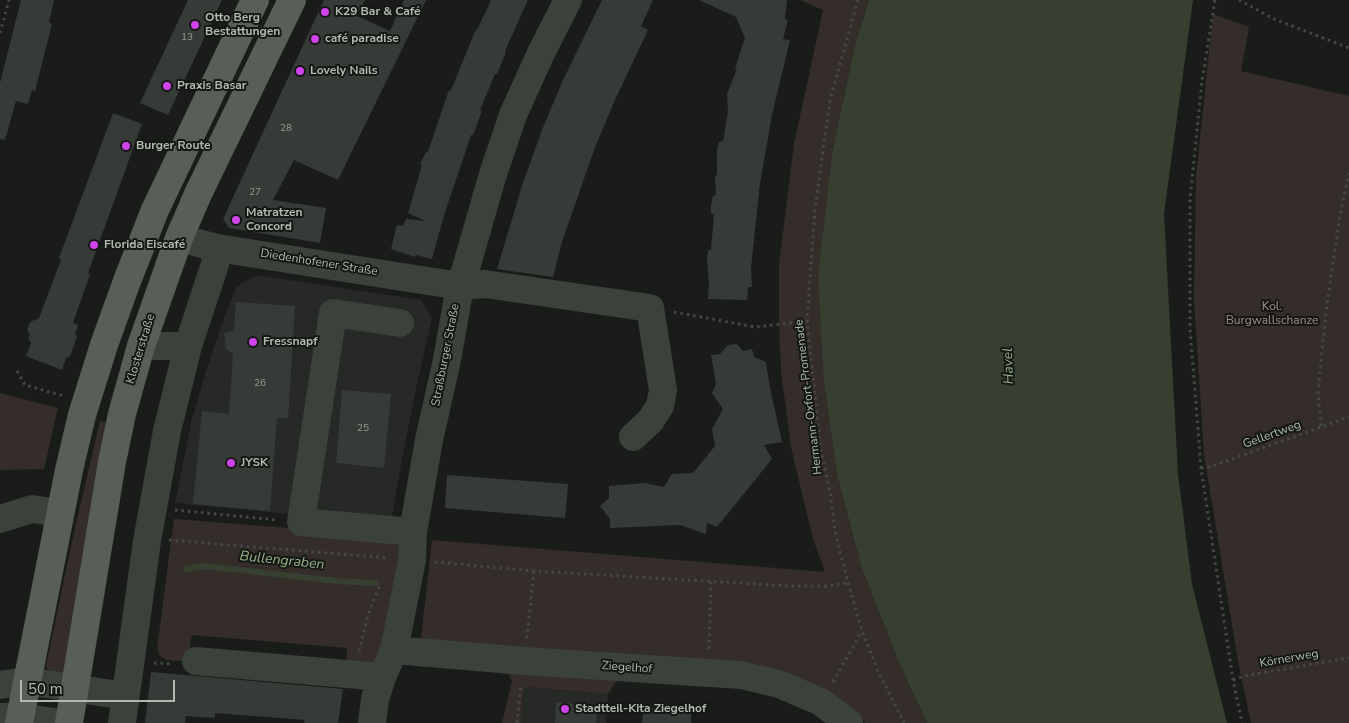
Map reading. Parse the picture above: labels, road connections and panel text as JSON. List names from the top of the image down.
{
  "streets": {
    "main road": ["Klosterstraße"],
    "street": ["Diedenhofener Straße", "Straßburger Straße", "Ziegelhof"],
    "path": ["Hermann-Oxfort-Promenade", "Gellertweg", "Körnerweg"]
  },
  "crossings": [
    ["Diedenhofener Straße", "Klosterstraße"],
    ["Diedenhofener Straße", "Straßburger Straße"],
    ["Straßburger Straße", "Ziegelhof"]
  ],
  "water": ["Havel", "Bullengraben"],
  "parks": ["Kol. Burgwallschanze"],
  "places": [
    "K29 Bar & Café",
    "Otto Berg Bestattungen",
    "café paradise",
    "Lovely Nails",
    "Praxis Basar",
    "Burger Route",
    "Matratzen Concord",
    "Florida Eiscafé",
    "Fressnapf",
    "JYSK",
    "Stadtteil-Kita Ziegelhof"
  ],
  "house_numbers": [
    "13",
    "28",
    "27",
    "26",
    "25"
  ],
  "scale_bar": "50 m"
}
